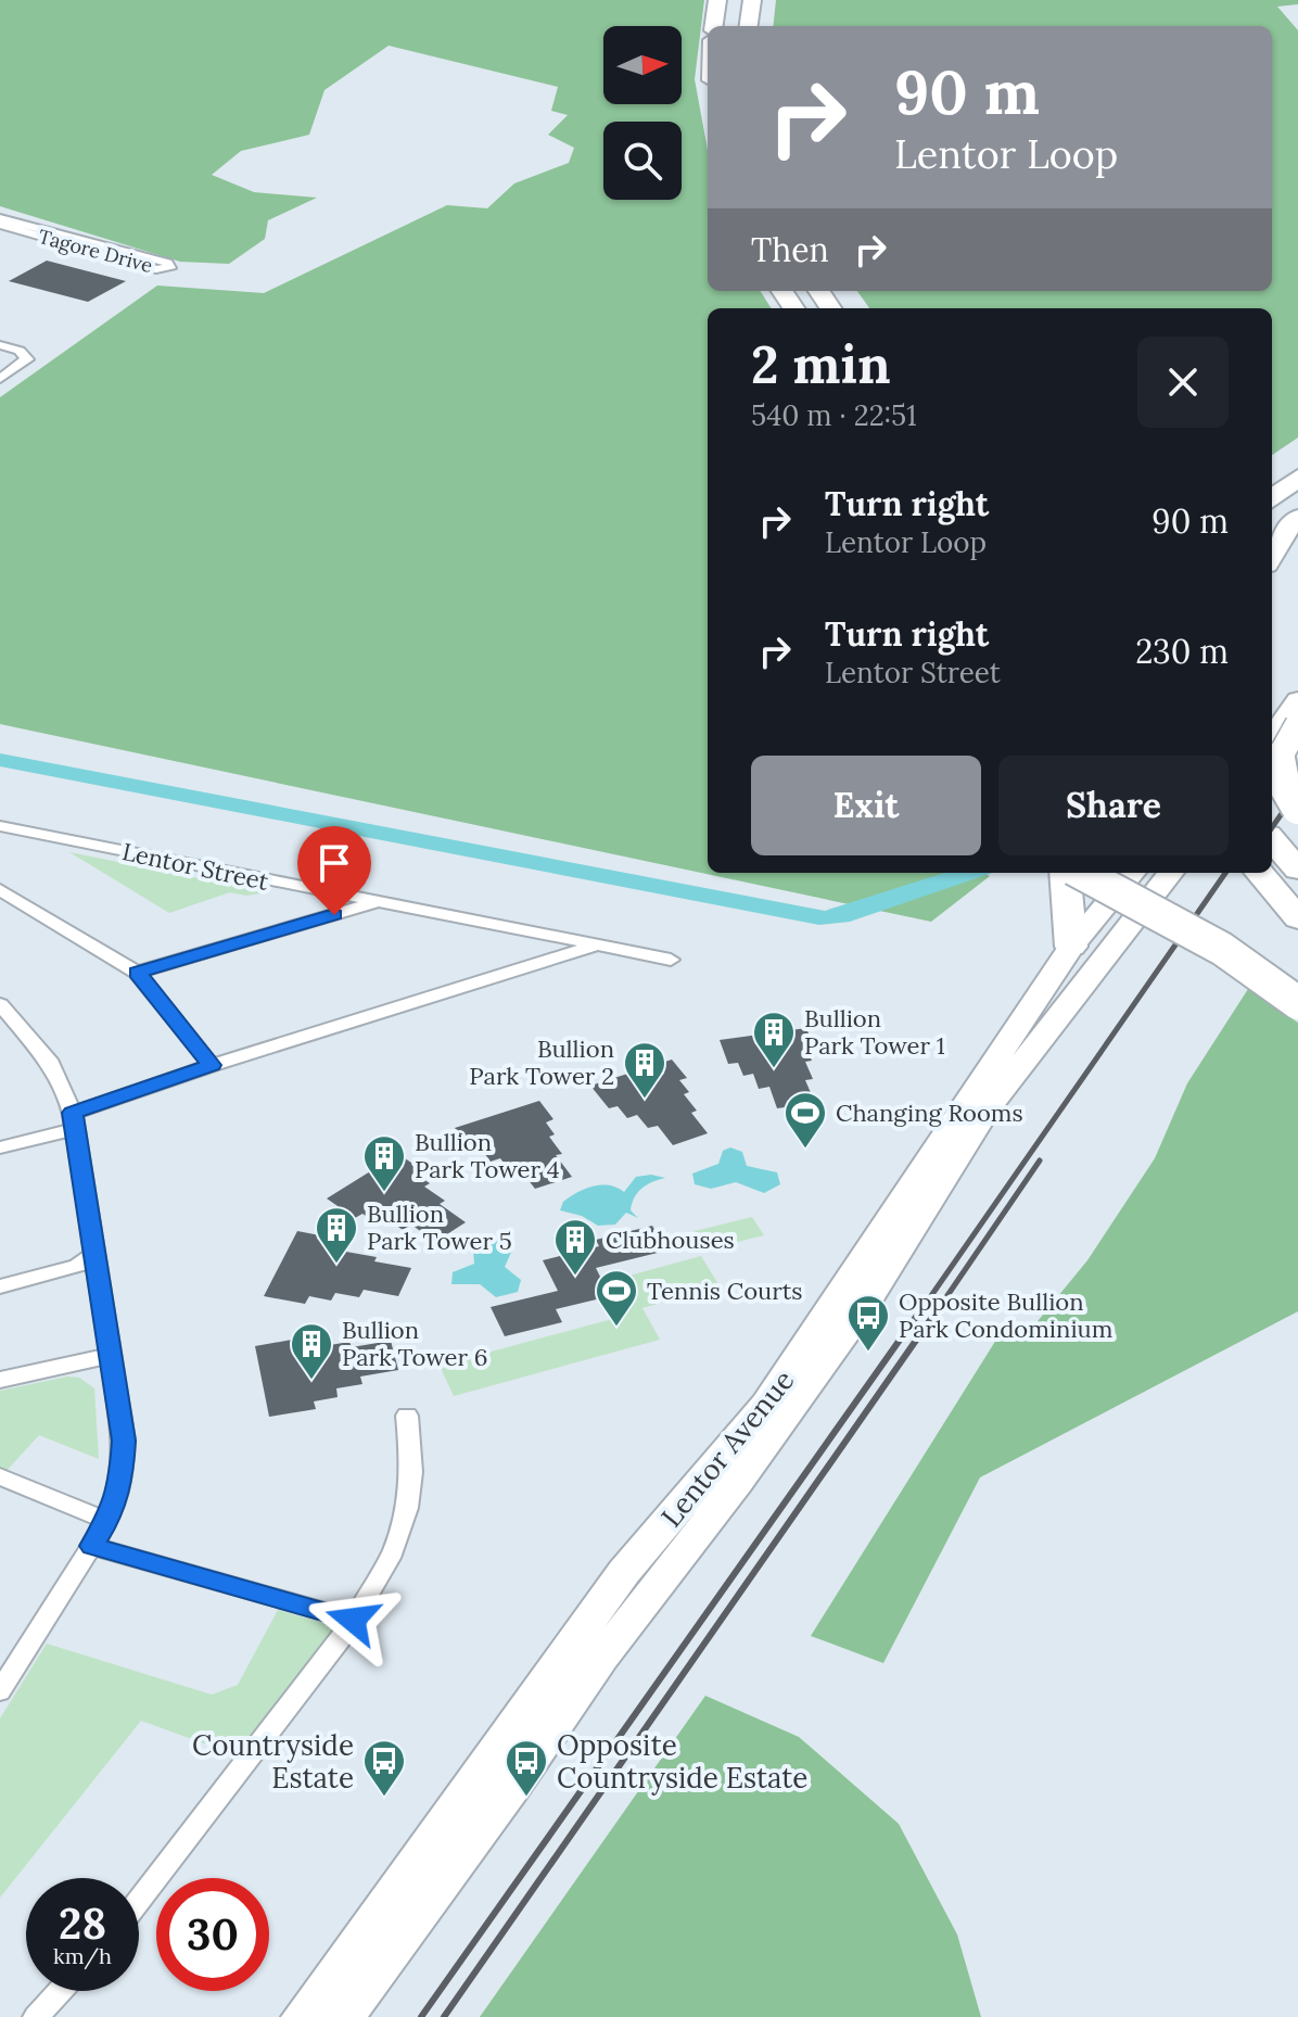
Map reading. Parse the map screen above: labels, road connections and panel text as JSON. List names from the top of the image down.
{
  "streets": {
    "main road": ["Lentor Avenue"],
    "street": ["Tagore Drive", "Lentor Street"]
  },
  "places": {
    "building": [
      "Bullion Park Tower 1",
      "Bullion Park Tower 2",
      "Bullion Park Tower 4",
      "Bullion Park Tower 5",
      "Clubhouses",
      "Bullion Park Tower 6"
    ],
    "sports": ["Changing Rooms", "Tennis Courts"],
    "bus stop": ["Opposite Bullion Park Condominium", "Countryside Estate", "Opposite Countryside Estate"]
  },
  "north": "right",
  "page": {
    "turn": ["90 m", "Lentor Loop"],
    "then": "Then",
    "heading": ["2 min", "540 m · 22:51"],
    "list": [
      {
        "name": "Turn right",
        "note": "Lentor Loop",
        "value": "90 m"
      },
      {
        "name": "Turn right",
        "note": "Lentor Street",
        "value": "230 m"
      }
    ],
    "buttons": ["Exit", "Share"],
    "speed": "28 km/h",
    "limit": "30"
  }
}
